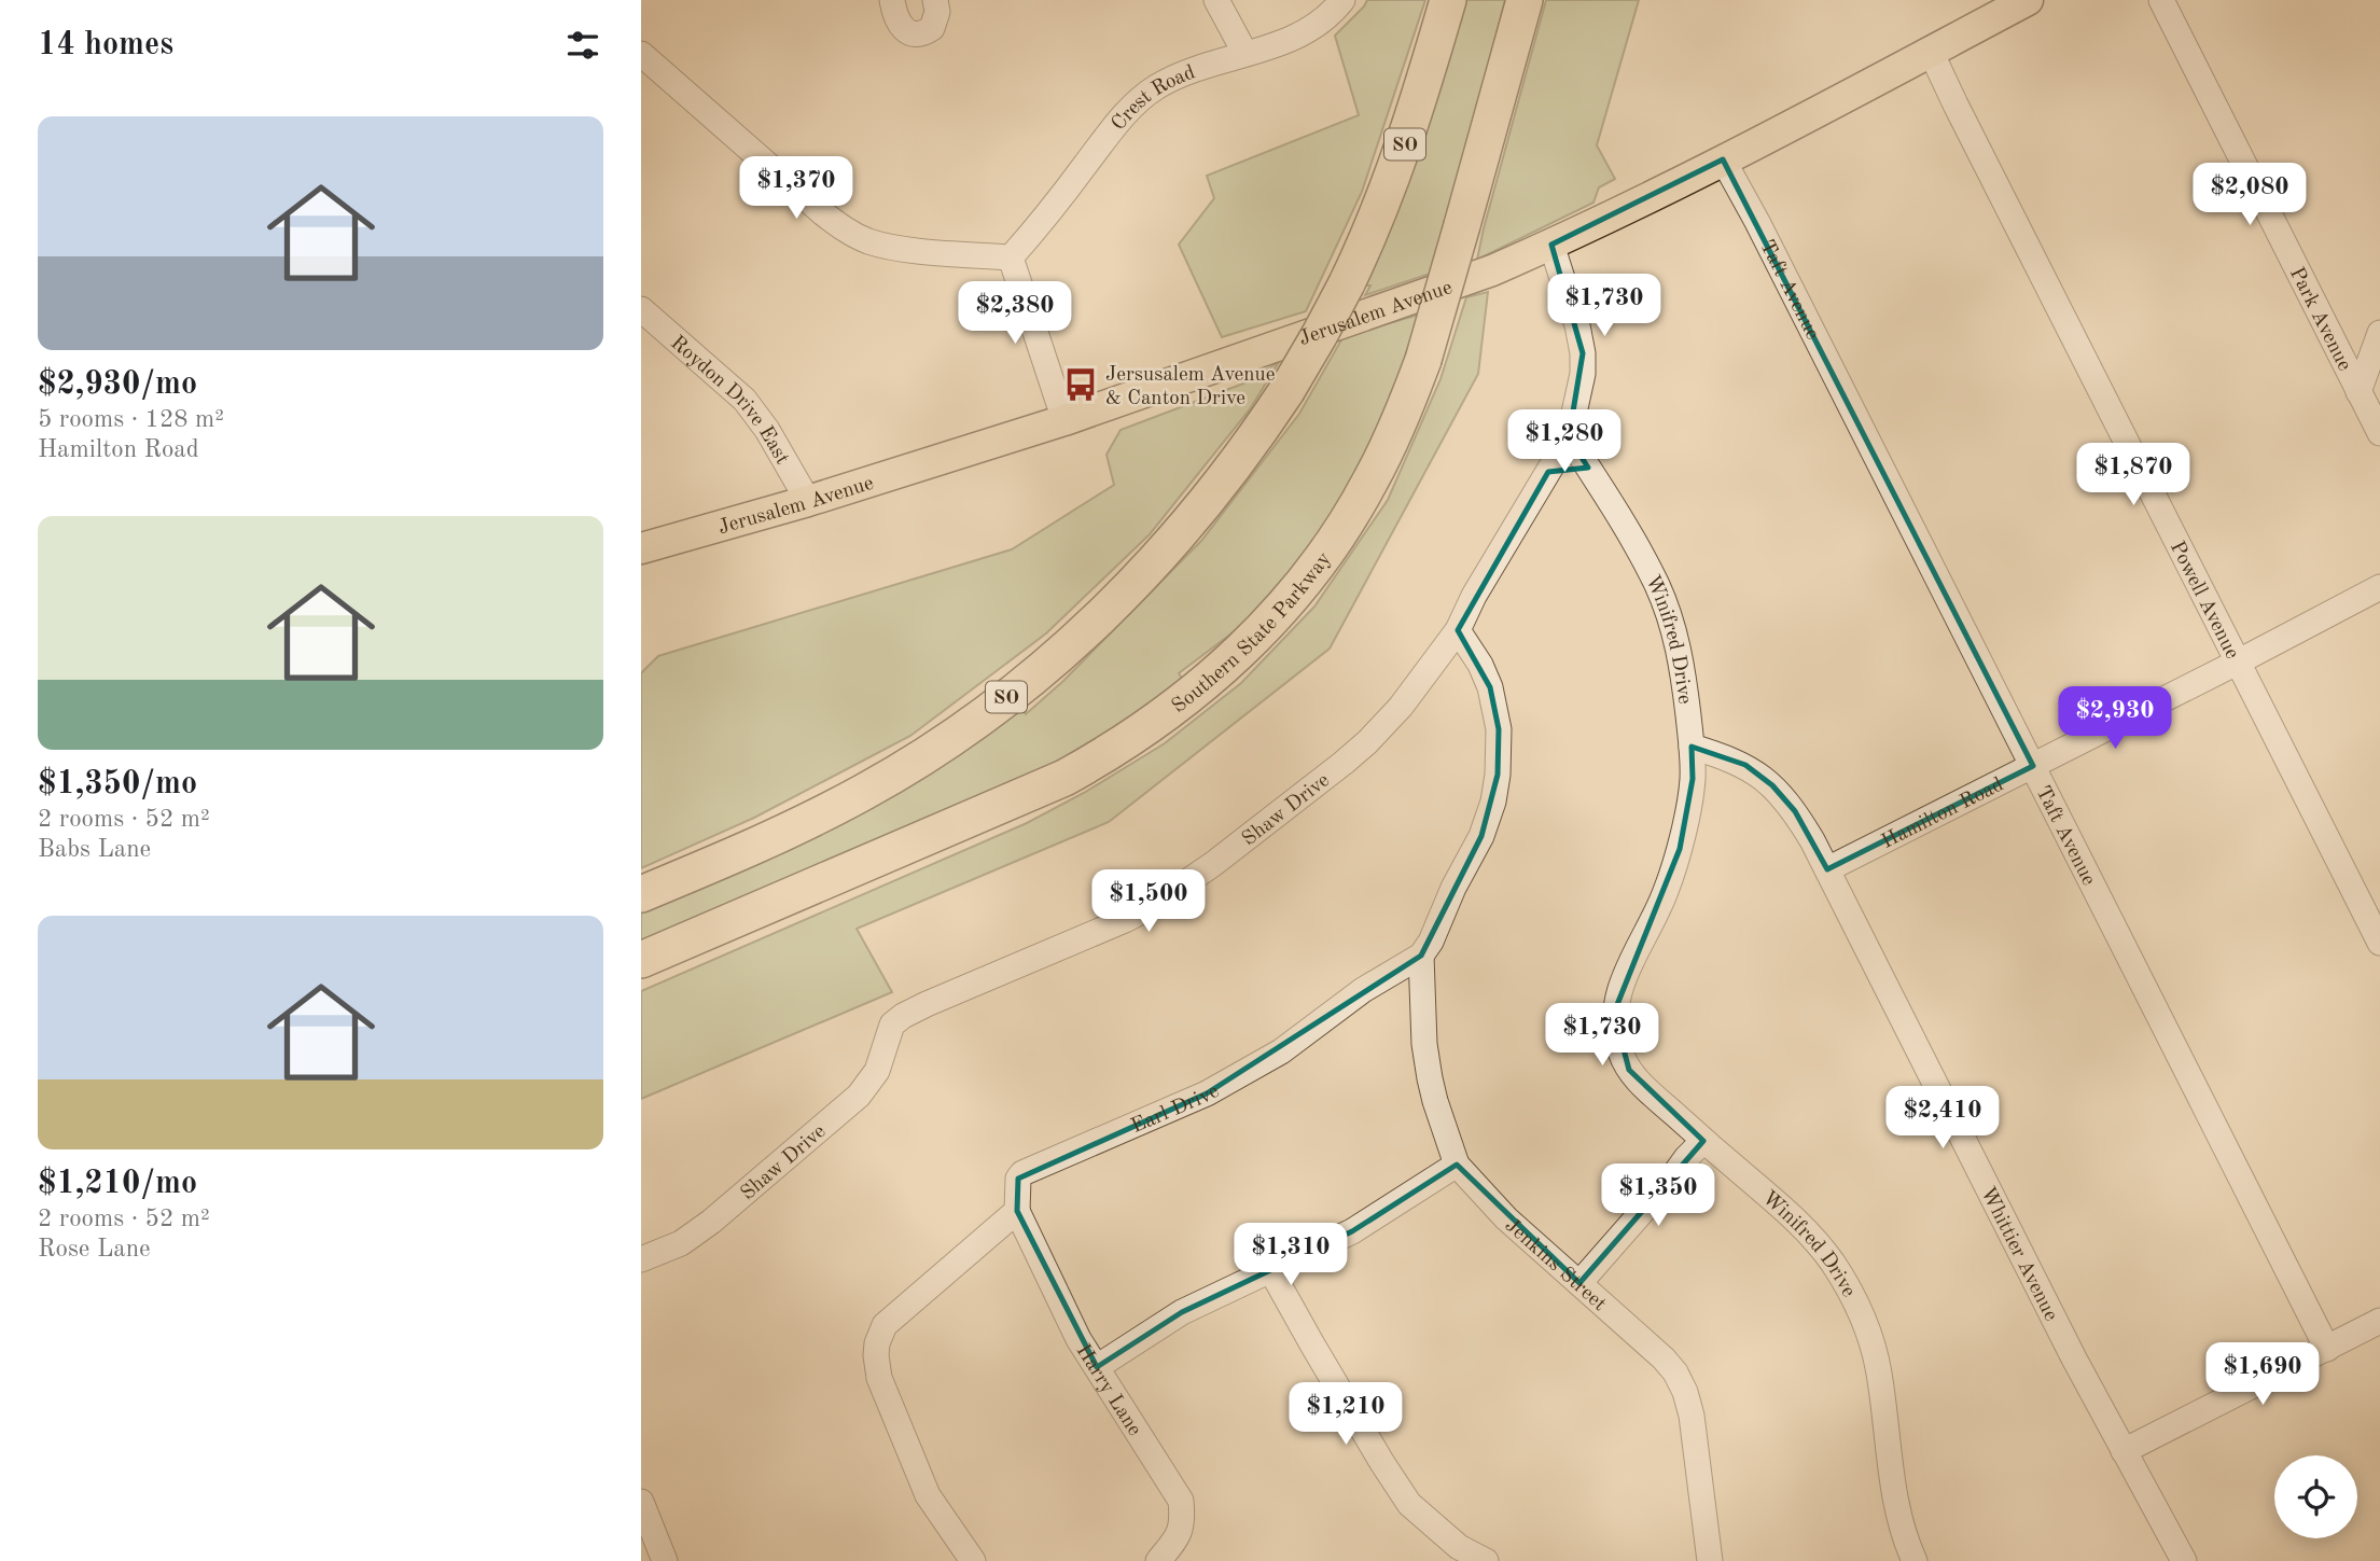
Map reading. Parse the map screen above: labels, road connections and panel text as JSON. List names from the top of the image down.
{
  "streets": {
    "highway": ["SO", "Southern State Parkway"],
    "main road": ["Jerusalem Avenue"],
    "street": [
      "Crest Road",
      "Taft Avenue",
      "Park Avenue",
      "Roydon Drive East",
      "Powell Avenue",
      "Winifred Drive",
      "Shaw Drive",
      "Hamilton Road",
      "Earl Drive",
      "Whittier Avenue",
      "Jenkins Street",
      "Harry Lane"
    ]
  },
  "crossings": [
    ["Taft Avenue", "Jerusalem Avenue"],
    ["Taft Avenue", "Hamilton Road"],
    ["Jerusalem Avenue", "Roydon Drive East"],
    ["Jerusalem Avenue", "Powell Avenue"],
    ["Jerusalem Avenue", "Shaw Drive"],
    ["Powell Avenue", "Hamilton Road"],
    ["Winifred Drive", "Shaw Drive"],
    ["Winifred Drive", "Whittier Avenue"],
    ["Hamilton Road", "Whittier Avenue"],
    ["Earl Drive", "Jenkins Street"],
    ["Earl Drive", "Harry Lane"]
  ],
  "places": {
    "bus stop": ["Jersusalem Avenue & Canton Drive"]
  },
  "page": {
    "heading": "14 homes",
    "list": [
      {
        "name": "$2,930/mo",
        "note": "5 rooms · 128 m² · Hamilton Road"
      },
      {
        "name": "$1,350/mo",
        "note": "2 rooms · 52 m² · Babs Lane"
      },
      {
        "name": "$1,210/mo",
        "note": "2 rooms · 52 m² · Rose Lane"
      }
    ],
    "price": [
      "$1,370",
      "$2,080",
      "$1,730",
      "$2,380",
      "$1,280",
      "$1,870",
      "$2,930",
      "$1,500",
      "$1,730",
      "$2,410",
      "$1,350",
      "$1,310",
      "$1,690",
      "$1,210"
    ]
  }
}
